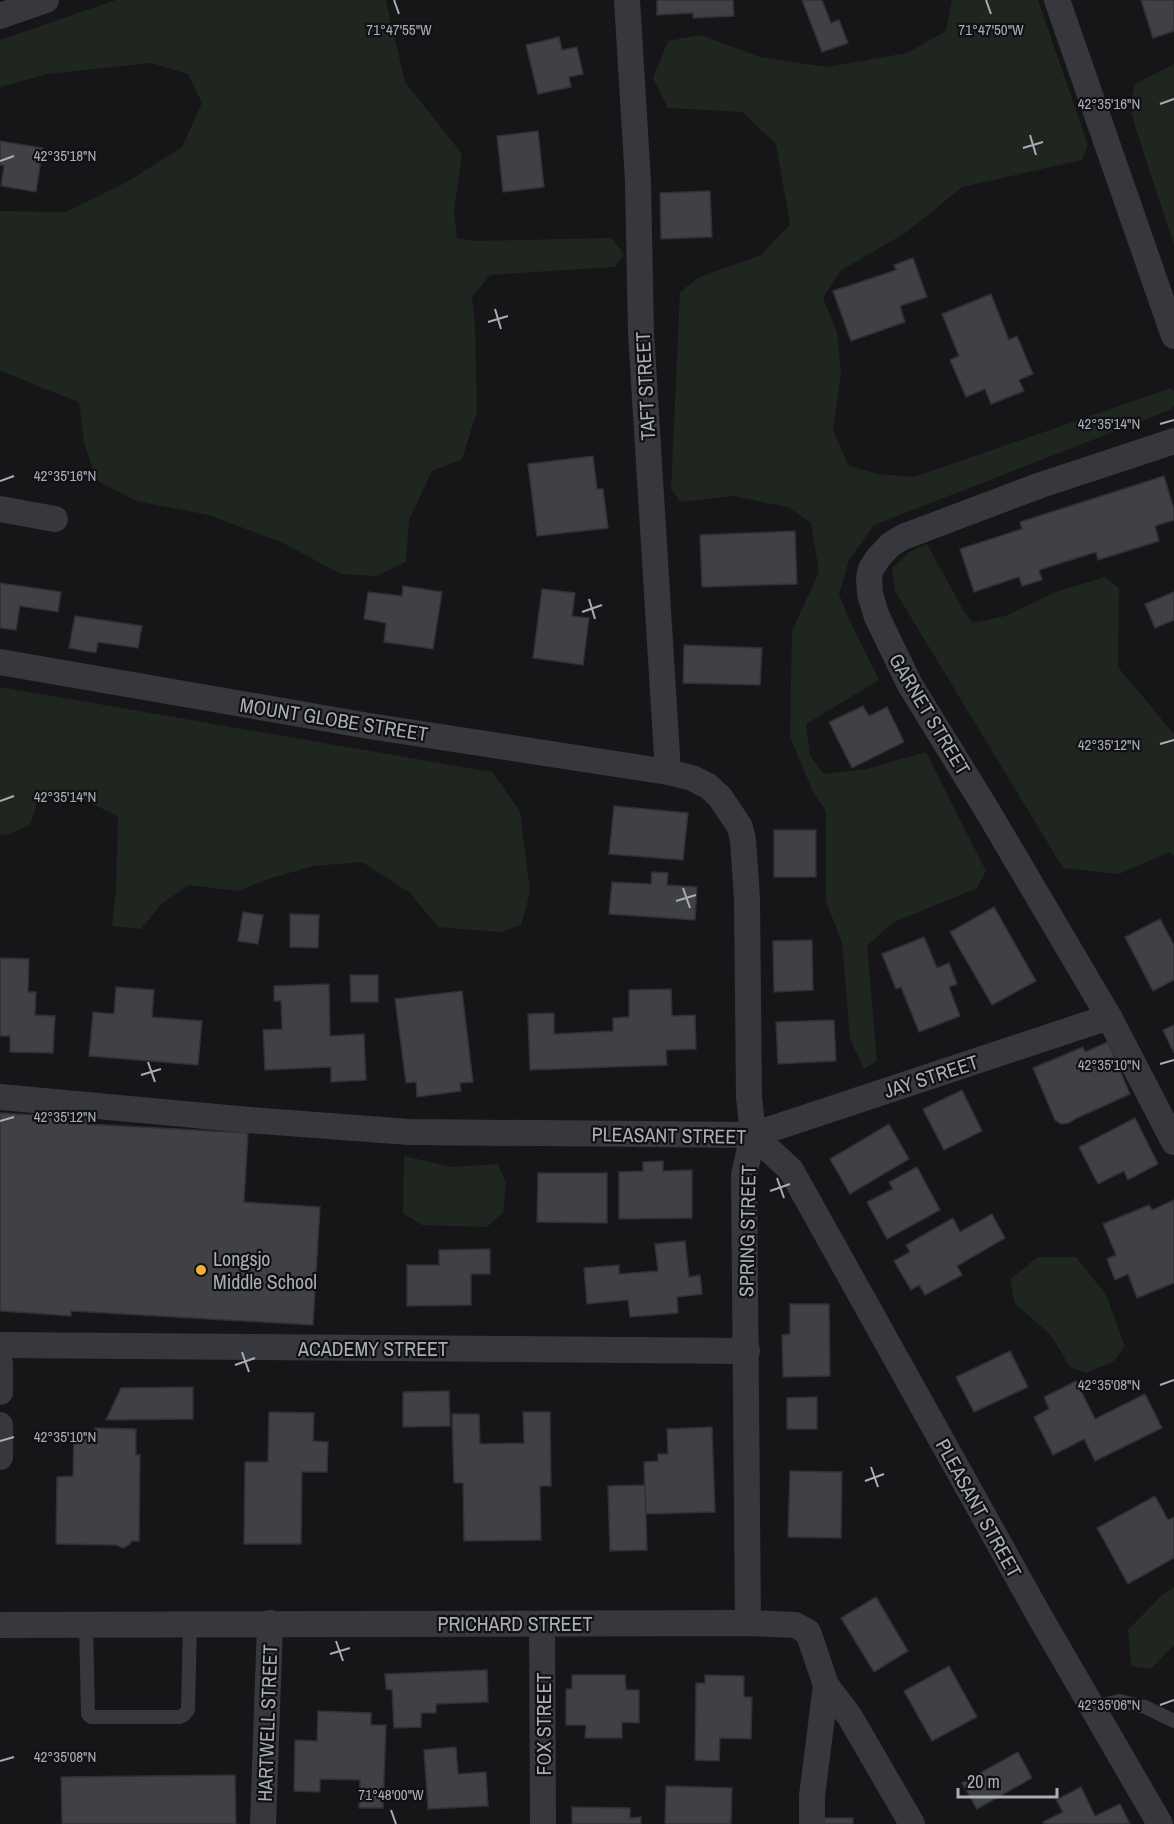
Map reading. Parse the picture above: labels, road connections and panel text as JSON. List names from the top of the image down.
{
  "streets": {
    "street": [
      "TAFT STREET",
      "GARNET STREET",
      "MOUNT GLOBE STREET",
      "JAY STREET",
      "PLEASANT STREET",
      "SPRING STREET",
      "ACADEMY STREET",
      "PRICHARD STREET",
      "HARTWELL STREET",
      "FOX STREET"
    ]
  },
  "crossings": [
    ["TAFT STREET", "MOUNT GLOBE STREET"],
    ["TAFT STREET", "SPRING STREET"],
    ["GARNET STREET", "JAY STREET"],
    ["MOUNT GLOBE STREET", "SPRING STREET"],
    ["JAY STREET", "PLEASANT STREET"],
    ["JAY STREET", "SPRING STREET"],
    ["PLEASANT STREET", "SPRING STREET"],
    ["SPRING STREET", "ACADEMY STREET"],
    ["SPRING STREET", "PRICHARD STREET"],
    ["PRICHARD STREET", "HARTWELL STREET"],
    ["PRICHARD STREET", "FOX STREET"]
  ],
  "places": ["Longsjo Middle School"],
  "scale_bar": "20 m",
  "coordinates": [
    "71°47'55\"W",
    "71°47'50\"W",
    "42°35'16\"N",
    "42°35'18\"N",
    "42°35'14\"N",
    "42°35'12\"N",
    "42°35'10\"N",
    "42°35'08\"N",
    "42°35'06\"N",
    "71°48'00\"W"
  ]
}
